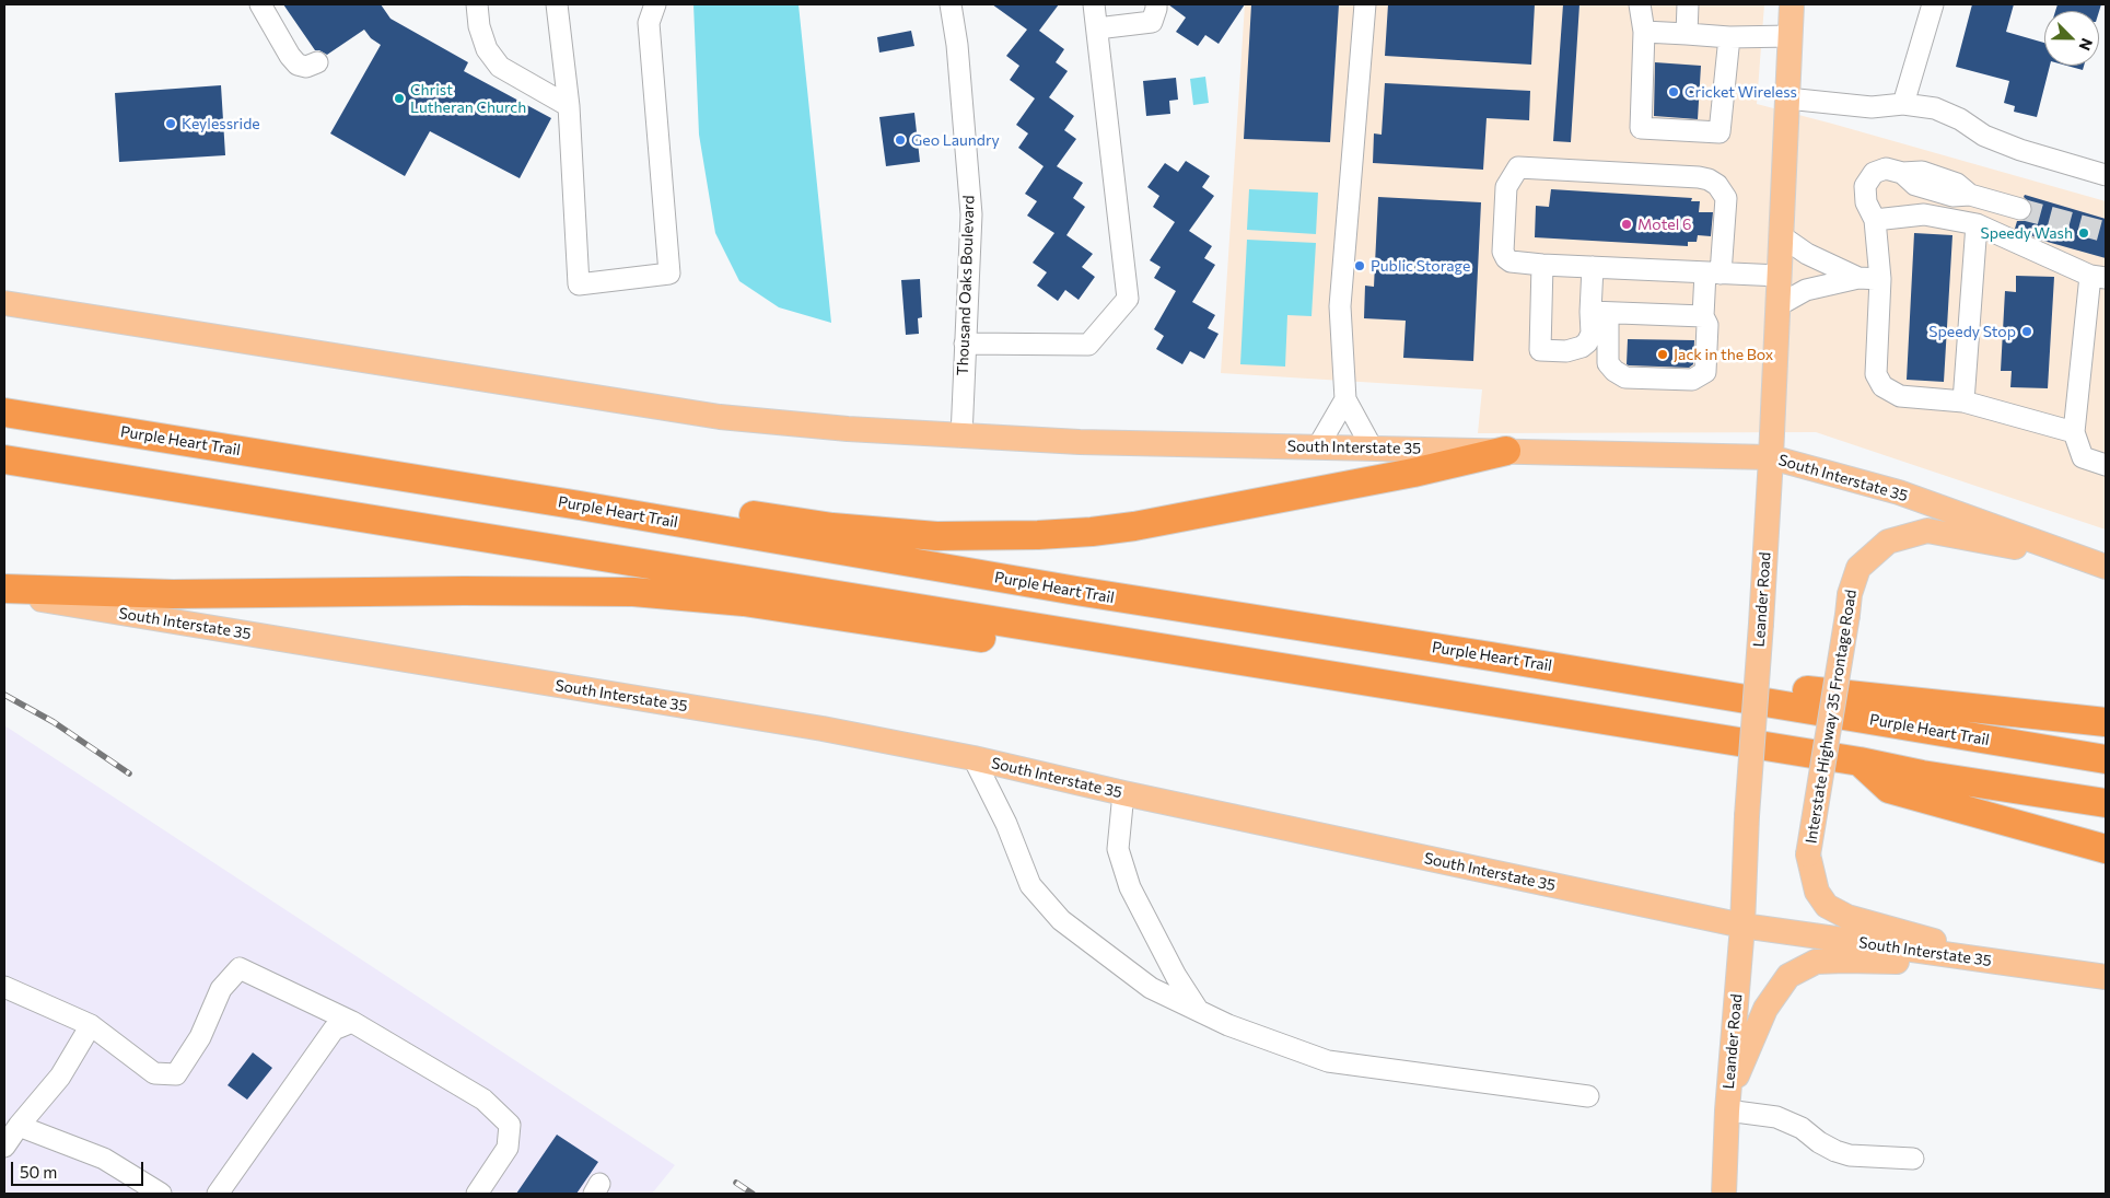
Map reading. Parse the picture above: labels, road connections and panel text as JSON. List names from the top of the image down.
{
  "streets": {
    "highway": ["Purple Heart Trail"],
    "main road": ["South Interstate 35", "Leander Road", "Interstate Highway 35 Frontage Road"],
    "street": ["Thousand Oaks Boulevard"]
  },
  "crossings": [
    ["Thousand Oaks Boulevard", "South Interstate 35"],
    ["South Interstate 35", "Leander Road"],
    ["South Interstate 35", "Interstate Highway 35 Frontage Road"]
  ],
  "places": [
    "Cricket Wireless",
    "Christ Lutheran Church",
    "Keylessride",
    "Geo Laundry",
    "Motel 6",
    "Speedy Wash",
    "Public Storage",
    "Speedy Stop",
    "Jack in the Box"
  ],
  "scale_bar": "50 m",
  "north": "bottom right"
}
